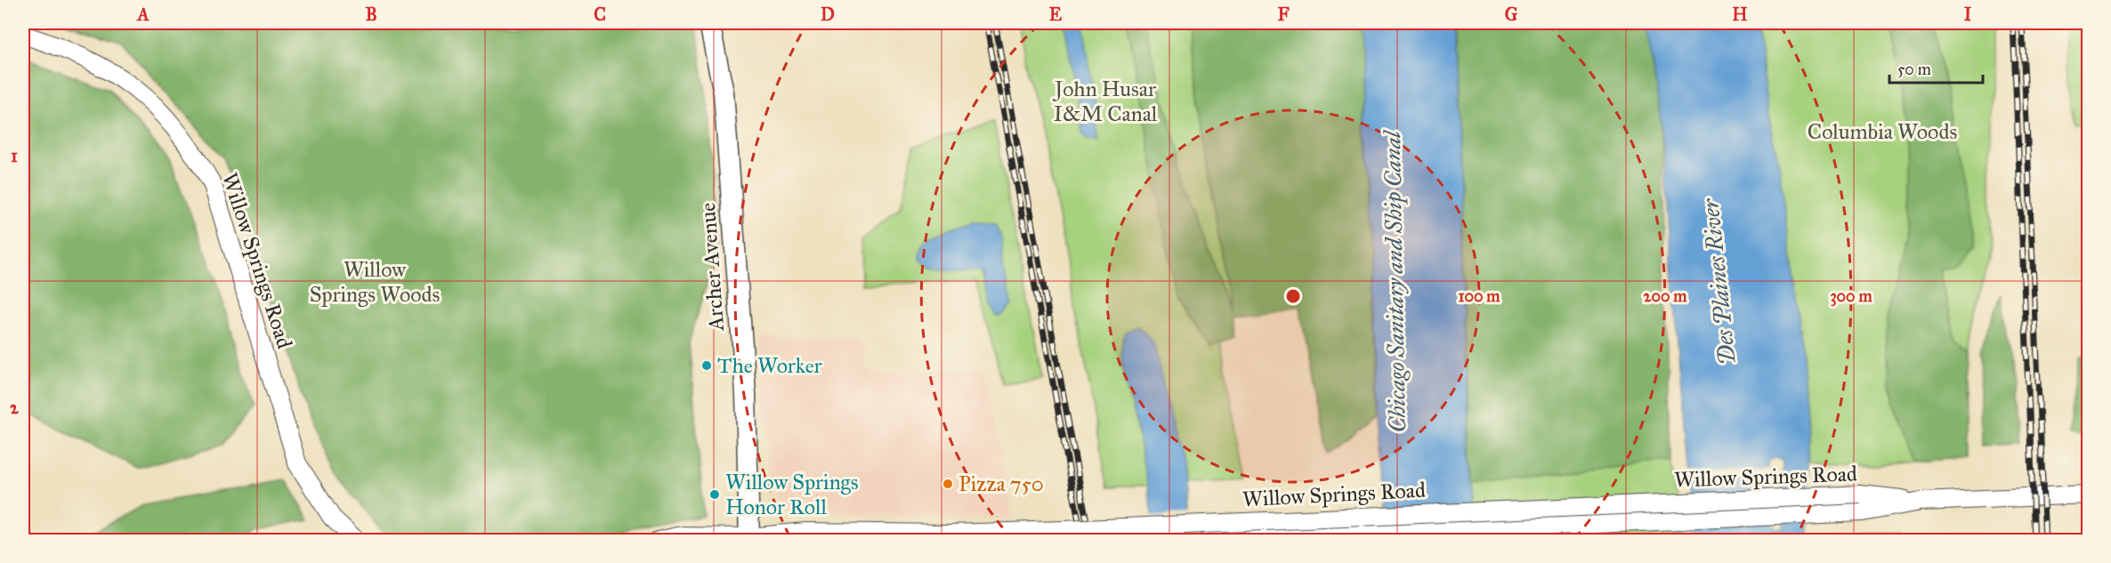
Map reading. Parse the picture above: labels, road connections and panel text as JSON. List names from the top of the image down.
{
  "streets": {
    "main road": ["Willow Springs Road", "Archer Avenue"]
  },
  "crossings": [
    ["Willow Springs Road", "Archer Avenue"]
  ],
  "water": ["Chicago Sanitary and Ship Canal", "Des Plaines River"],
  "parks": ["John Husar I&M Canal", "Columbia Woods", "Willow Springs Woods"],
  "places": ["The Worker", "Pizza 750", "Willow Springs Honor Roll"],
  "scale_bar": "50 m",
  "grid": {
    "columns": [
      "A",
      "B",
      "C",
      "D",
      "E",
      "F",
      "G",
      "H",
      "I"
    ],
    "rows": ["1", "2"]
  },
  "rings": ["100 m", "200 m", "300 m"]
}
